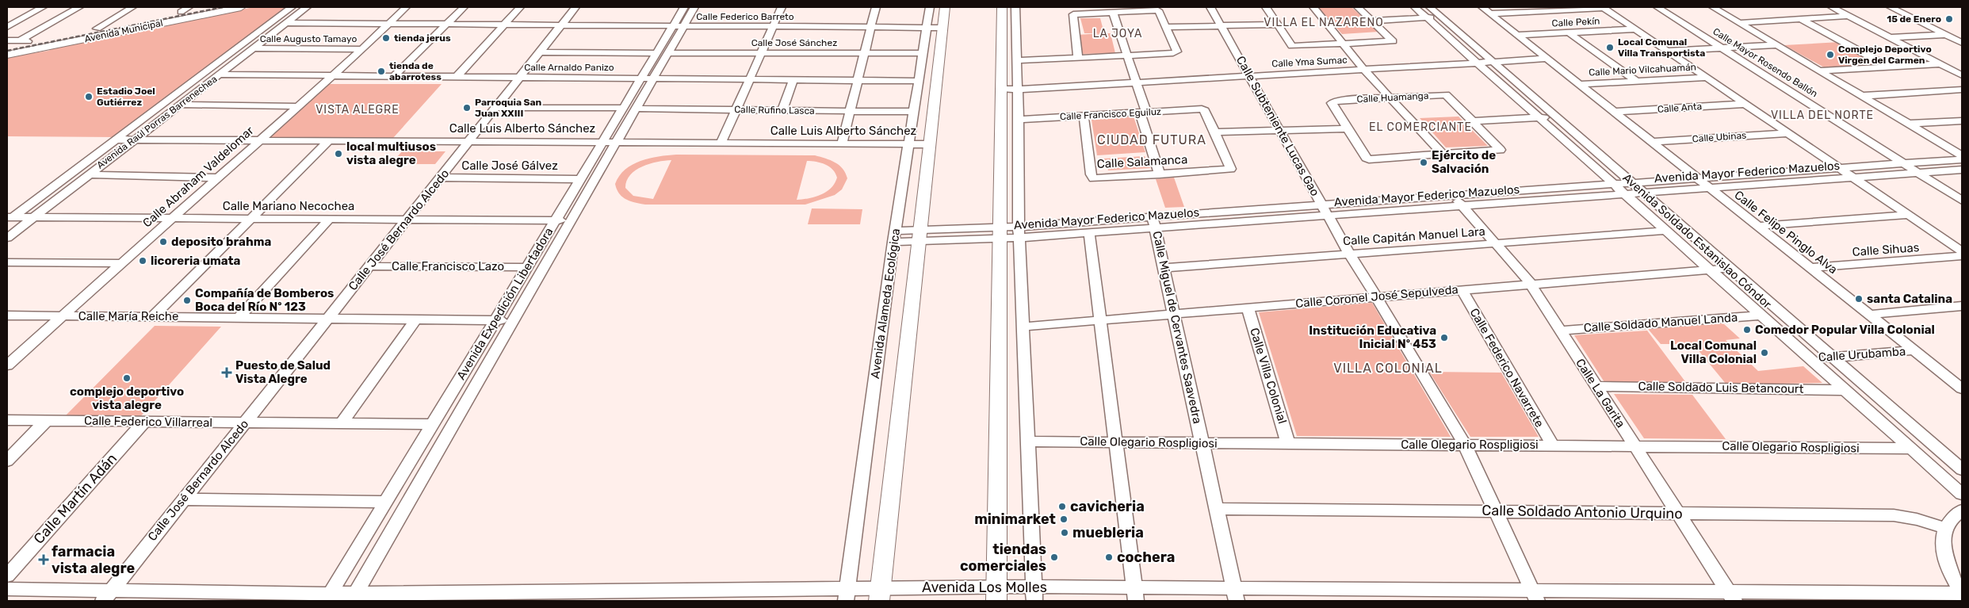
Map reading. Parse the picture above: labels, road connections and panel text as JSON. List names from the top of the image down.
{
  "streets": {
    "main road": ["Avenida Municipal", "Avenida Alameda Ecológica"],
    "street": [
      "Calle Federico Barreto",
      "Calle Pekín",
      "Calle Augusto Tamayo",
      "Calle José Sánchez",
      "Calle Yma Sumac",
      "Calle Mayor Rosendo Ballón",
      "Calle Arnaldo Panizo",
      "Calle Mario Vilcahuamán",
      "Calle Huamanga",
      "Calle Anta",
      "Calle Rufino Lasca",
      "Calle Francisco Eguiluz",
      "Avenida Raúl Porras Barrenechea",
      "Calle Subteniente Lucas Gao",
      "Calle Luis Alberto Sánchez",
      "Calle Ubinas",
      "Calle Salamanca",
      "Calle José Gálvez",
      "Avenida Mayor Federico Mazuelos",
      "Calle Abraham Valdelomar",
      "Calle Mariano Necochea",
      "Calle José Bernardo Alcedo",
      "Calle Felipe Pinglo Alva",
      "Calle Capitán Manuel Lara",
      "Avenida Soldado Estanislao Cóndor",
      "Calle Sihuas",
      "Calle Francisco Lazo",
      "Calle Coronel José Sepulveda",
      "Avenida Expedición Libertadora",
      "Calle María Reiche",
      "Calle Soldado Manuel Landa",
      "Calle Miguel de Cervantes Saavedra",
      "Calle Urubamba",
      "Calle Federico Navarrete",
      "Calle Villa Colonial",
      "Calle Soldado Luis Betancourt",
      "Calle La Garita",
      "Calle Federico Villarreal",
      "Calle Olegario Rospligiosi",
      "Calle Martín Adán",
      "Calle Soldado Antonio Urquino",
      "Avenida Los Molles"
    ]
  },
  "crossings": [
    ["Calle Federico Barreto", "Avenida Raúl Porras Barrenechea"],
    ["Calle Federico Barreto", "Calle Abraham Valdelomar"],
    ["Calle Federico Barreto", "Calle José Bernardo Alcedo"],
    ["Calle Federico Barreto", "Avenida Expedición Libertadora"],
    ["Calle Federico Barreto", "Avenida Alameda Ecológica"],
    ["Calle Pekín", "Calle Felipe Pinglo Alva"],
    ["Calle Augusto Tamayo", "Avenida Raúl Porras Barrenechea"],
    ["Calle Augusto Tamayo", "Calle Abraham Valdelomar"],
    ["Calle José Sánchez", "Calle José Bernardo Alcedo"],
    ["Calle José Sánchez", "Avenida Expedición Libertadora"],
    ["Calle José Sánchez", "Avenida Alameda Ecológica"],
    ["Calle Yma Sumac", "Calle Subteniente Lucas Gao"],
    ["Calle Yma Sumac", "Calle Felipe Pinglo Alva"],
    ["Calle Yma Sumac", "Avenida Soldado Estanislao Cóndor"],
    ["Calle Mayor Rosendo Ballón", "Avenida Mayor Federico Mazuelos"],
    ["Calle Arnaldo Panizo", "Avenida Raúl Porras Barrenechea"],
    ["Calle Arnaldo Panizo", "Calle Abraham Valdelomar"],
    ["Calle Arnaldo Panizo", "Calle José Bernardo Alcedo"],
    ["Calle Arnaldo Panizo", "Avenida Expedición Libertadora"],
    ["Calle Arnaldo Panizo", "Avenida Alameda Ecológica"],
    ["Calle Mario Vilcahuamán", "Calle Felipe Pinglo Alva"],
    ["Calle Anta", "Calle Felipe Pinglo Alva"],
    ["Calle Rufino Lasca", "Avenida Expedición Libertadora"],
    ["Calle Rufino Lasca", "Avenida Alameda Ecológica"],
    ["Calle Francisco Eguiluz", "Calle Salamanca"],
    ["Avenida Raúl Porras Barrenechea", "Calle Luis Alberto Sánchez"],
    ["Avenida Raúl Porras Barrenechea", "Calle Mariano Necochea"],
    ["Calle Subteniente Lucas Gao", "Avenida Mayor Federico Mazuelos"],
    ["Calle Subteniente Lucas Gao", "Calle Capitán Manuel Lara"],
    ["Calle Subteniente Lucas Gao", "Calle Coronel José Sepulveda"],
    ["Calle Subteniente Lucas Gao", "Calle Olegario Rospligiosi"],
    ["Calle Subteniente Lucas Gao", "Calle Soldado Antonio Urquino"],
    ["Calle Subteniente Lucas Gao", "Avenida Los Molles"],
    ["Calle Luis Alberto Sánchez", "Calle Abraham Valdelomar"],
    ["Calle Luis Alberto Sánchez", "Calle José Bernardo Alcedo"],
    ["Calle Luis Alberto Sánchez", "Avenida Expedición Libertadora"],
    ["Calle Luis Alberto Sánchez", "Avenida Alameda Ecológica"],
    ["Calle Ubinas", "Calle Felipe Pinglo Alva"],
    ["Calle José Gálvez", "Calle José Bernardo Alcedo"],
    ["Calle José Gálvez", "Avenida Expedición Libertadora"],
    ["Avenida Mayor Federico Mazuelos", "Calle Felipe Pinglo Alva"],
    ["Avenida Mayor Federico Mazuelos", "Avenida Soldado Estanislao Cóndor"],
    ["Avenida Mayor Federico Mazuelos", "Avenida Alameda Ecológica"],
    ["Avenida Mayor Federico Mazuelos", "Calle Miguel de Cervantes Saavedra"],
    ["Avenida Mayor Federico Mazuelos", "Calle La Garita"],
    ["Calle Abraham Valdelomar", "Calle Mariano Necochea"],
    ["Calle Abraham Valdelomar", "Calle María Reiche"],
    ["Calle Mariano Necochea", "Calle José Bernardo Alcedo"],
    ["Calle Mariano Necochea", "Avenida Expedición Libertadora"],
    ["Calle José Bernardo Alcedo", "Calle Francisco Lazo"],
    ["Calle José Bernardo Alcedo", "Calle María Reiche"],
    ["Calle José Bernardo Alcedo", "Calle Federico Villarreal"],
    ["Calle José Bernardo Alcedo", "Avenida Los Molles"],
    ["Calle Felipe Pinglo Alva", "Calle Sihuas"],
    ["Calle Felipe Pinglo Alva", "Calle Urubamba"],
    ["Calle Capitán Manuel Lara", "Avenida Soldado Estanislao Cóndor"],
    ["Calle Capitán Manuel Lara", "Calle Miguel de Cervantes Saavedra"],
    ["Calle Capitán Manuel Lara", "Calle La Garita"],
    ["Avenida Soldado Estanislao Cóndor", "Calle Coronel José Sepulveda"],
    ["Avenida Soldado Estanislao Cóndor", "Calle Soldado Manuel Landa"],
    ["Avenida Soldado Estanislao Cóndor", "Calle Urubamba"],
    ["Avenida Soldado Estanislao Cóndor", "Calle Soldado Luis Betancourt"],
    ["Avenida Soldado Estanislao Cóndor", "Calle Olegario Rospligiosi"],
    ["Calle Francisco Lazo", "Avenida Expedición Libertadora"],
    ["Calle Coronel José Sepulveda", "Calle Miguel de Cervantes Saavedra"],
    ["Calle Coronel José Sepulveda", "Calle Federico Navarrete"],
    ["Calle Coronel José Sepulveda", "Calle Villa Colonial"],
    ["Calle Coronel José Sepulveda", "Calle La Garita"],
    ["Avenida Expedición Libertadora", "Calle María Reiche"],
    ["Avenida Expedición Libertadora", "Calle Federico Villarreal"],
    ["Avenida Expedición Libertadora", "Avenida Los Molles"],
    ["Avenida Alameda Ecológica", "Avenida Los Molles"],
    ["Calle Soldado Manuel Landa", "Calle La Garita"],
    ["Calle Miguel de Cervantes Saavedra", "Calle Olegario Rospligiosi"],
    ["Calle Miguel de Cervantes Saavedra", "Calle Soldado Antonio Urquino"],
    ["Calle Miguel de Cervantes Saavedra", "Avenida Los Molles"],
    ["Calle Federico Navarrete", "Calle Olegario Rospligiosi"],
    ["Calle Villa Colonial", "Calle Olegario Rospligiosi"],
    ["Calle Soldado Luis Betancourt", "Calle La Garita"],
    ["Calle La Garita", "Calle Olegario Rospligiosi"],
    ["Calle La Garita", "Calle Soldado Antonio Urquino"],
    ["Calle La Garita", "Avenida Los Molles"],
    ["Calle Federico Villarreal", "Calle Martín Adán"]
  ],
  "districts": [
    "VILLA EL NAZARENO",
    "LA JOYA",
    "VISTA ALEGRE",
    "VILLA DEL NORTE",
    "EL COMERCIANTE",
    "CIUDAD FUTURA",
    "VILLA COLONIAL"
  ],
  "places": {
    "other": [
      "15 de Enero",
      "tienda jerus",
      "Local Comunal Villa Transportista",
      "Complejo Deportivo Virgen del Carmen",
      "tienda de abarrotess",
      "Estadio Joel Gutiérrez",
      "Parroquia San Juan XXIII",
      "local multiusos vista alegre",
      "Ejército de Salvación",
      "deposito brahma",
      "licoreria umata",
      "santa Catalina",
      "Compañía de Bomberos Boca del Río Nº 123",
      "Comedor Popular Villa Colonial",
      "Institución Educativa Inicial Nº 453",
      "Local Comunal Villa Colonial",
      "complejo deportivo vista alegre",
      "cavicheria",
      "minimarket",
      "muebleria",
      "tiendas comerciales",
      "cochera"
    ],
    "health": ["Puesto de Salud Vista Alegre", "farmacia vista alegre"]
  }
}
